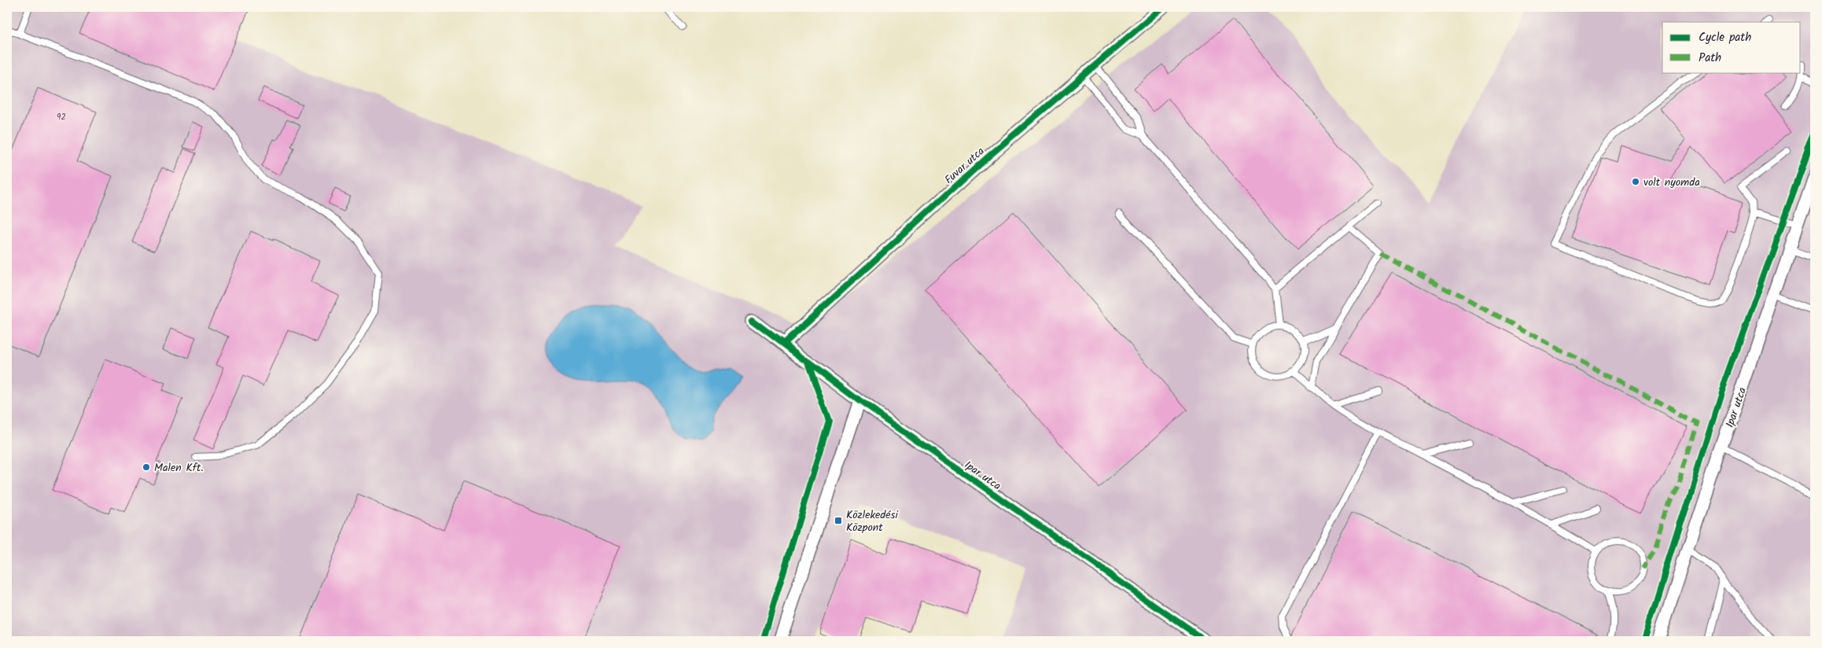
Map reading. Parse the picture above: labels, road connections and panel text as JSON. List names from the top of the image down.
{
  "streets": {
    "street": ["Fuvar utca", "Ipar utca"]
  },
  "crossings": [
    ["Fuvar utca", "Ipar utca"]
  ],
  "places": {
    "other": ["volt nyomda", "Malen Kft."],
    "transit": ["Közlekedési Központ"]
  },
  "house_numbers": ["92"],
  "legend": ["Cycle path", "Path"]
}
